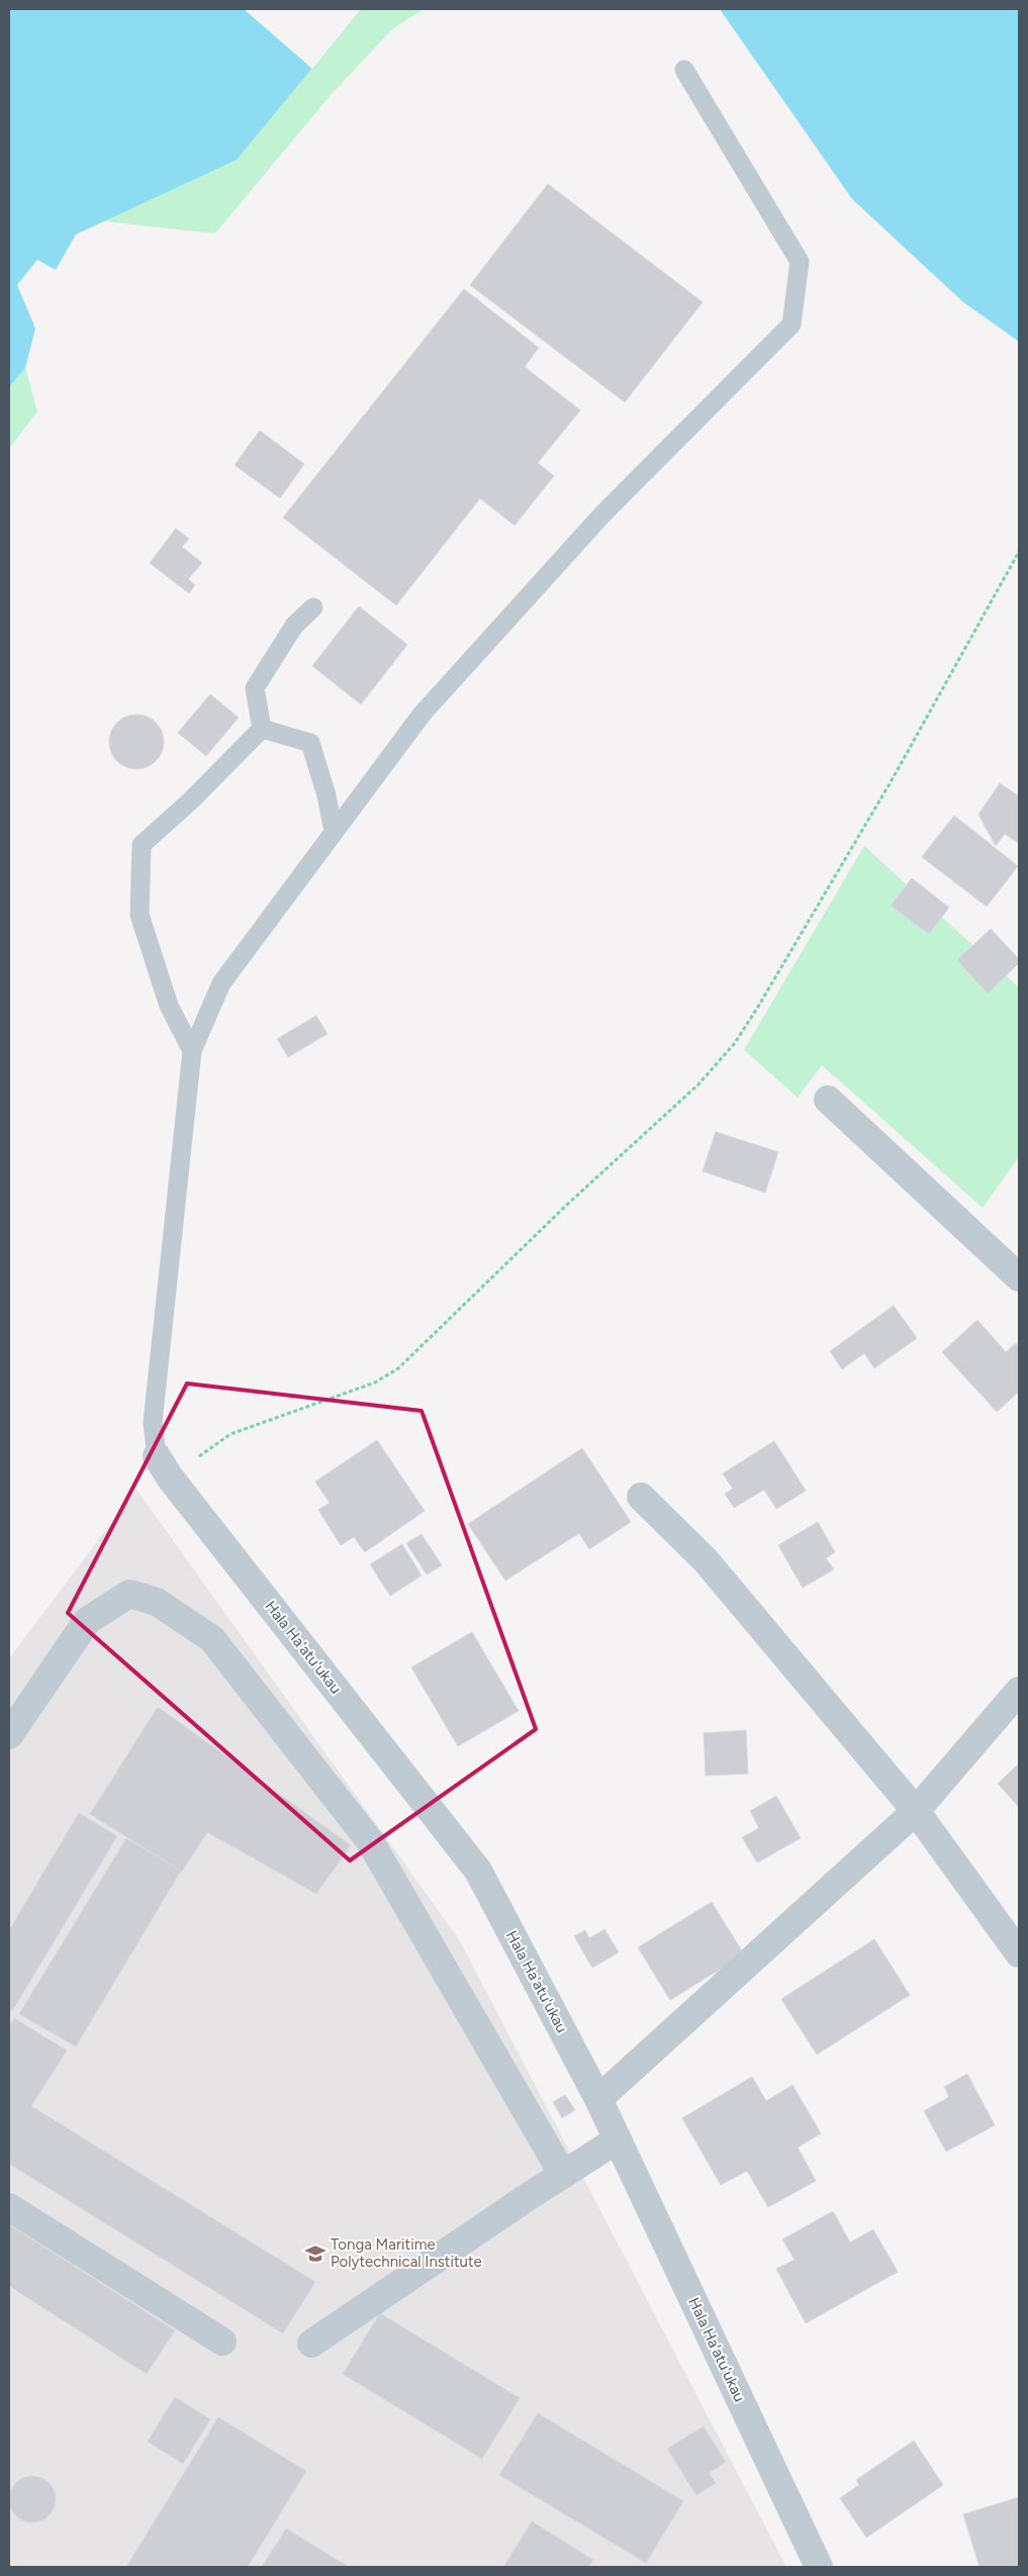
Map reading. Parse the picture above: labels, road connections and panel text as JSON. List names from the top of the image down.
{
  "streets": {
    "street": ["Hala Ha'atu'ukau"]
  },
  "places": {
    "school or university": ["Tonga Maritime Polytechnical Institute"]
  }
}
